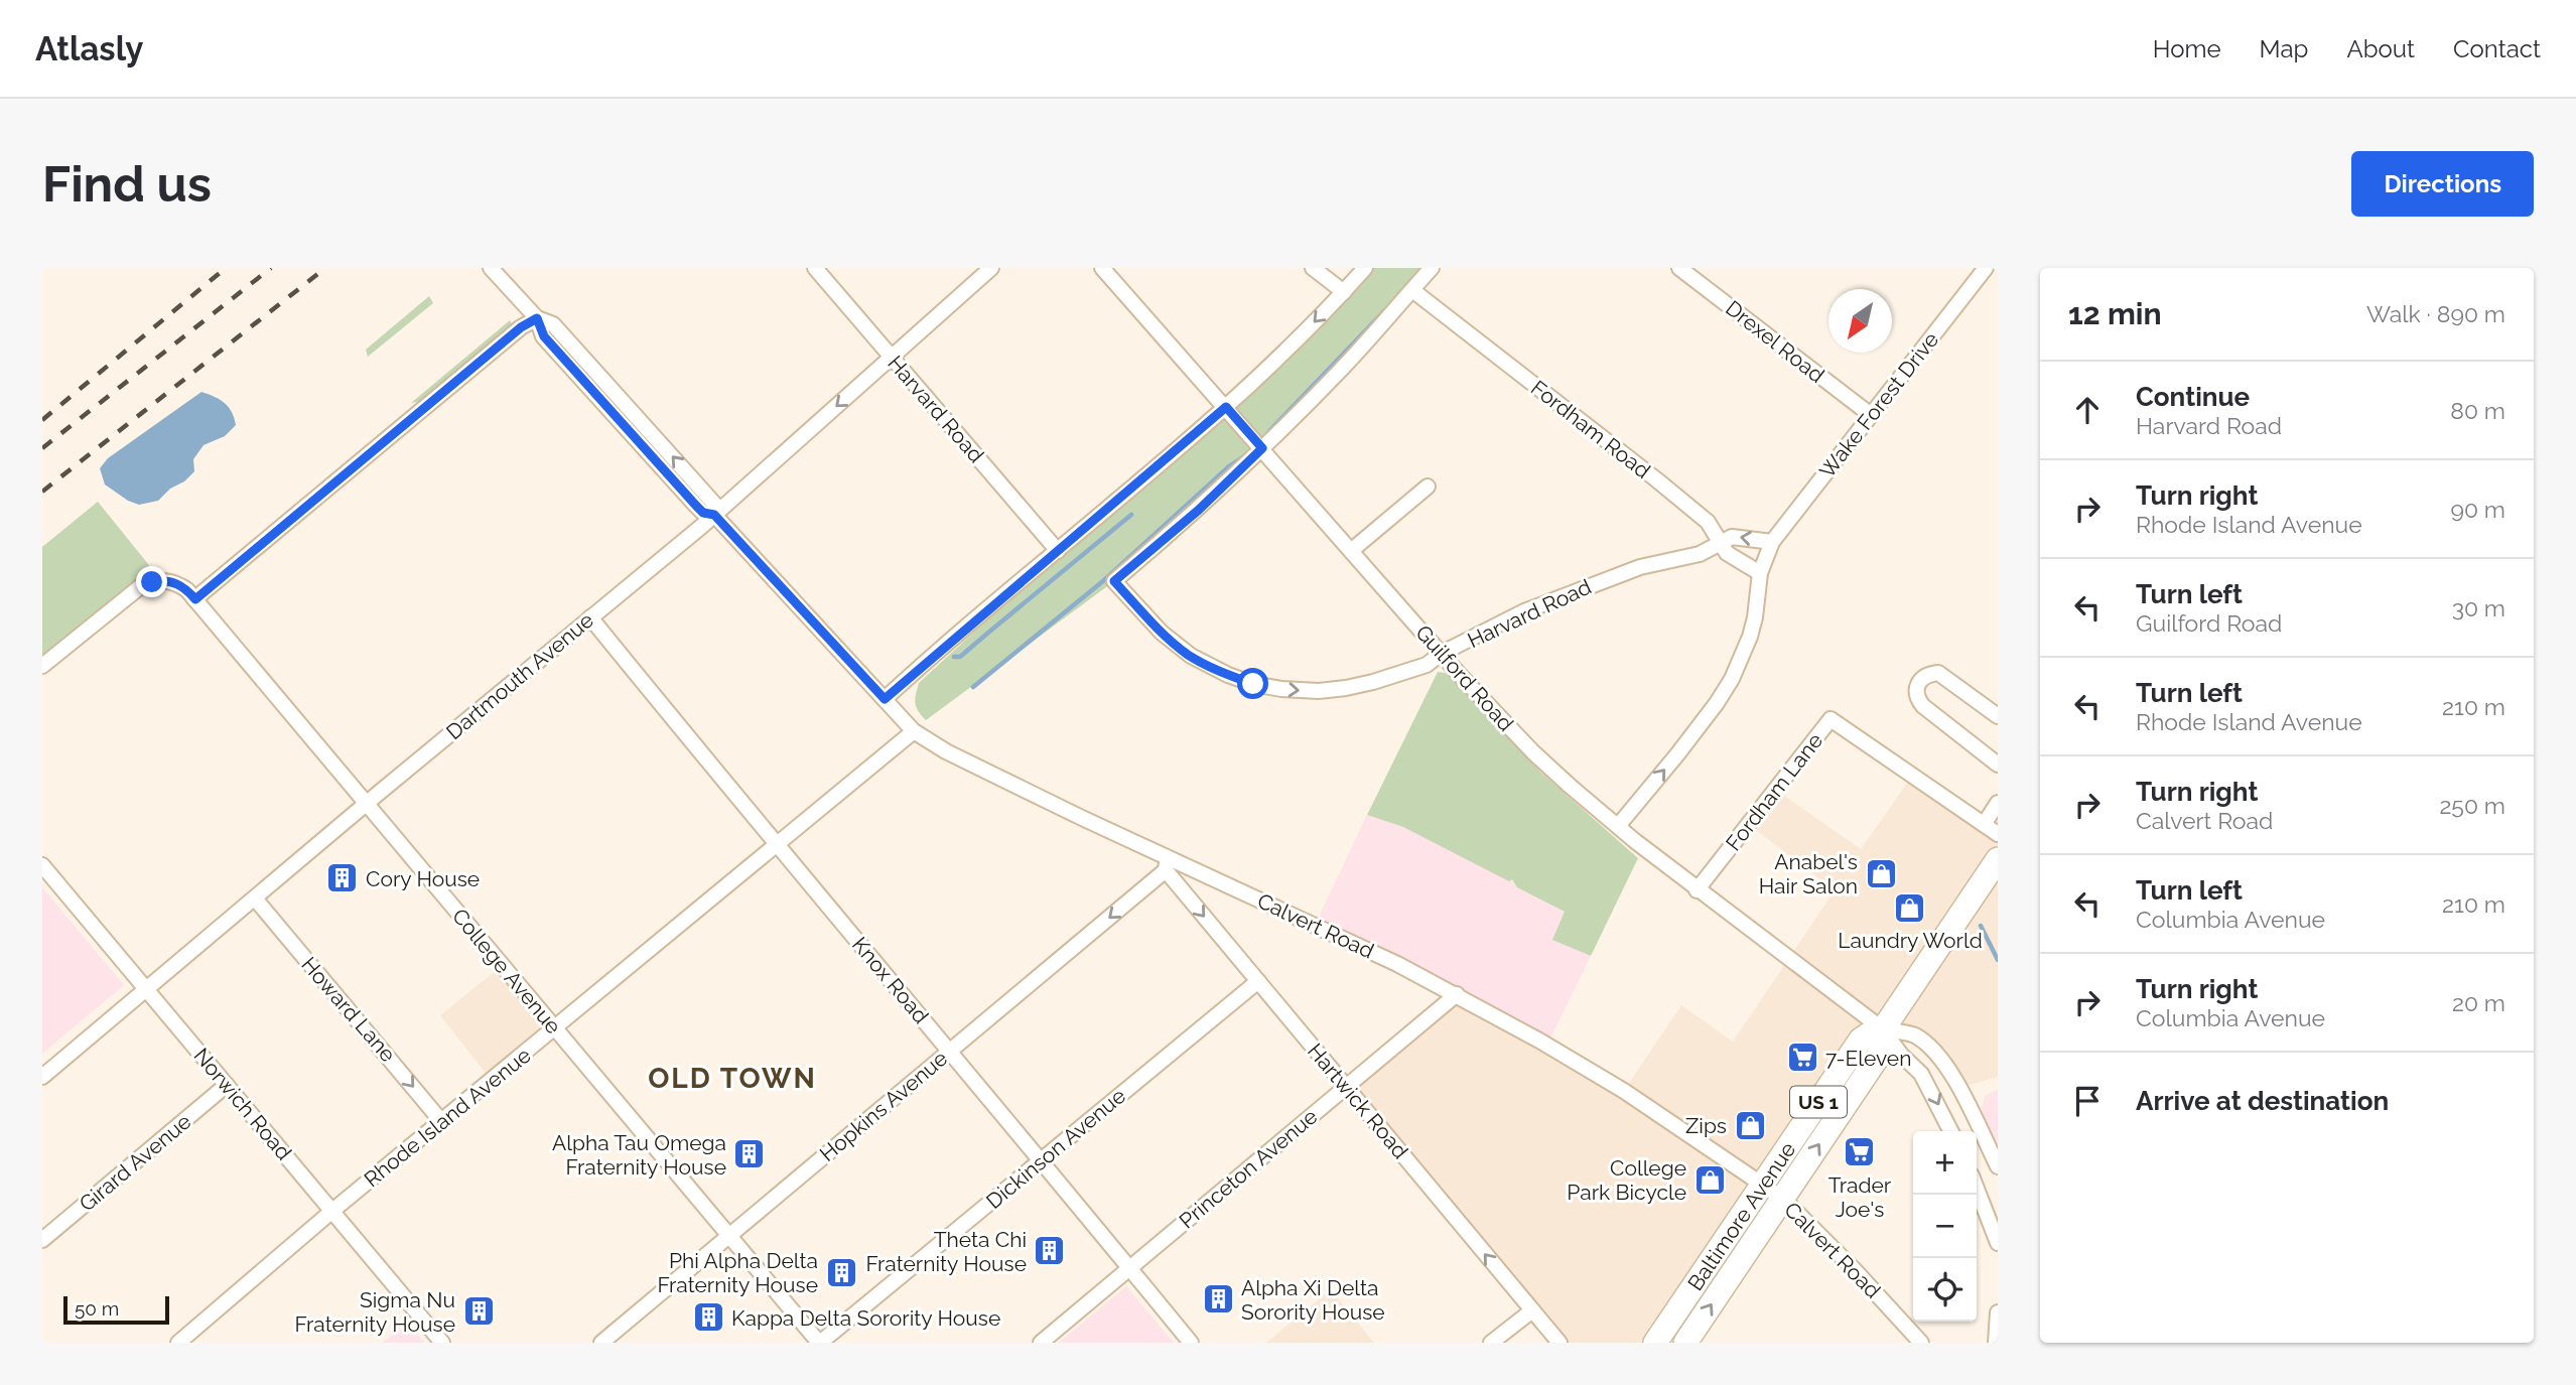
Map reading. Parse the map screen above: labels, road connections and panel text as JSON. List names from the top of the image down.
{
  "streets": {
    "main road": ["US 1", "Baltimore Avenue"],
    "street": [
      "Drexel Road",
      "Wake Forest Drive",
      "Harvard Road",
      "Fordham Road",
      "Dartmouth Avenue",
      "Guilford Road",
      "Fordham Lane",
      "Calvert Road",
      "College Avenue",
      "Knox Road",
      "Howard Lane",
      "Hartwick Road",
      "Norwich Road",
      "Hopkins Avenue",
      "Rhode Island Avenue",
      "Dickinson Avenue",
      "Girard Avenue",
      "Princeton Avenue"
    ]
  },
  "crossings": [
    ["Drexel Road", "Wake Forest Drive"],
    ["Harvard Road", "Fordham Road"],
    ["Harvard Road", "Dartmouth Avenue"],
    ["Harvard Road", "Guilford Road"],
    ["Dartmouth Avenue", "Calvert Road"],
    ["Dartmouth Avenue", "College Avenue"],
    ["Dartmouth Avenue", "Knox Road"],
    ["Dartmouth Avenue", "Howard Lane"],
    ["Dartmouth Avenue", "Norwich Road"],
    ["Guilford Road", "Fordham Lane"],
    ["Guilford Road", "Baltimore Avenue"],
    ["Calvert Road", "Hartwick Road"],
    ["Calvert Road", "Hopkins Avenue"],
    ["Calvert Road", "Rhode Island Avenue"],
    ["Calvert Road", "Princeton Avenue"],
    ["Calvert Road", "Baltimore Avenue"],
    ["College Avenue", "Hopkins Avenue"],
    ["College Avenue", "Rhode Island Avenue"],
    ["College Avenue", "Dickinson Avenue"],
    ["Knox Road", "Hopkins Avenue"],
    ["Knox Road", "Rhode Island Avenue"],
    ["Knox Road", "Dickinson Avenue"],
    ["Knox Road", "Princeton Avenue"],
    ["Howard Lane", "Rhode Island Avenue"],
    ["Hartwick Road", "Hopkins Avenue"],
    ["Hartwick Road", "Dickinson Avenue"],
    ["Hartwick Road", "Princeton Avenue"],
    ["Norwich Road", "Rhode Island Avenue"],
    ["Norwich Road", "Girard Avenue"]
  ],
  "one_way": ["Howard Lane", "Hopkins Avenue"],
  "districts": ["OLD TOWN"],
  "places": {
    "shop": [
      "Anabel's Hair Salon",
      "Laundry World",
      "Zips",
      "College Park Bicycle"
    ],
    "building": [
      "Cory House",
      "Alpha Tau Omega Fraternity House",
      "Theta Chi Fraternity House",
      "Phi Alpha Delta Fraternity House",
      "Alpha Xi Delta Sorority House",
      "Sigma Nu Fraternity House",
      "Kappa Delta Sorority House"
    ],
    "supermarket": ["7-Eleven", "Trader Joe's"]
  },
  "scale_bar": "50 m",
  "north": "bottom left",
  "page": {
    "header": "Atlasly",
    "nav": [
      "Home",
      "Map",
      "About",
      "Contact"
    ],
    "buttons": "Directions",
    "title": "Find us",
    "heading": ["12 min", "Walk · 890 m"],
    "list": [
      ["Continue", "Harvard Road", "80 m"],
      ["Turn right", "Rhode Island Avenue", "90 m"],
      ["Turn left", "Guilford Road", "30 m"],
      ["Turn left", "Rhode Island Avenue", "210 m"],
      ["Turn right", "Calvert Road", "250 m"],
      ["Turn left", "Columbia Avenue", "210 m"],
      ["Turn right", "Columbia Avenue", "20 m"],
      "Arrive at destination"
    ],
    "map_buttons": ["+", "−"],
    "scale": "50 m"
  }
}
